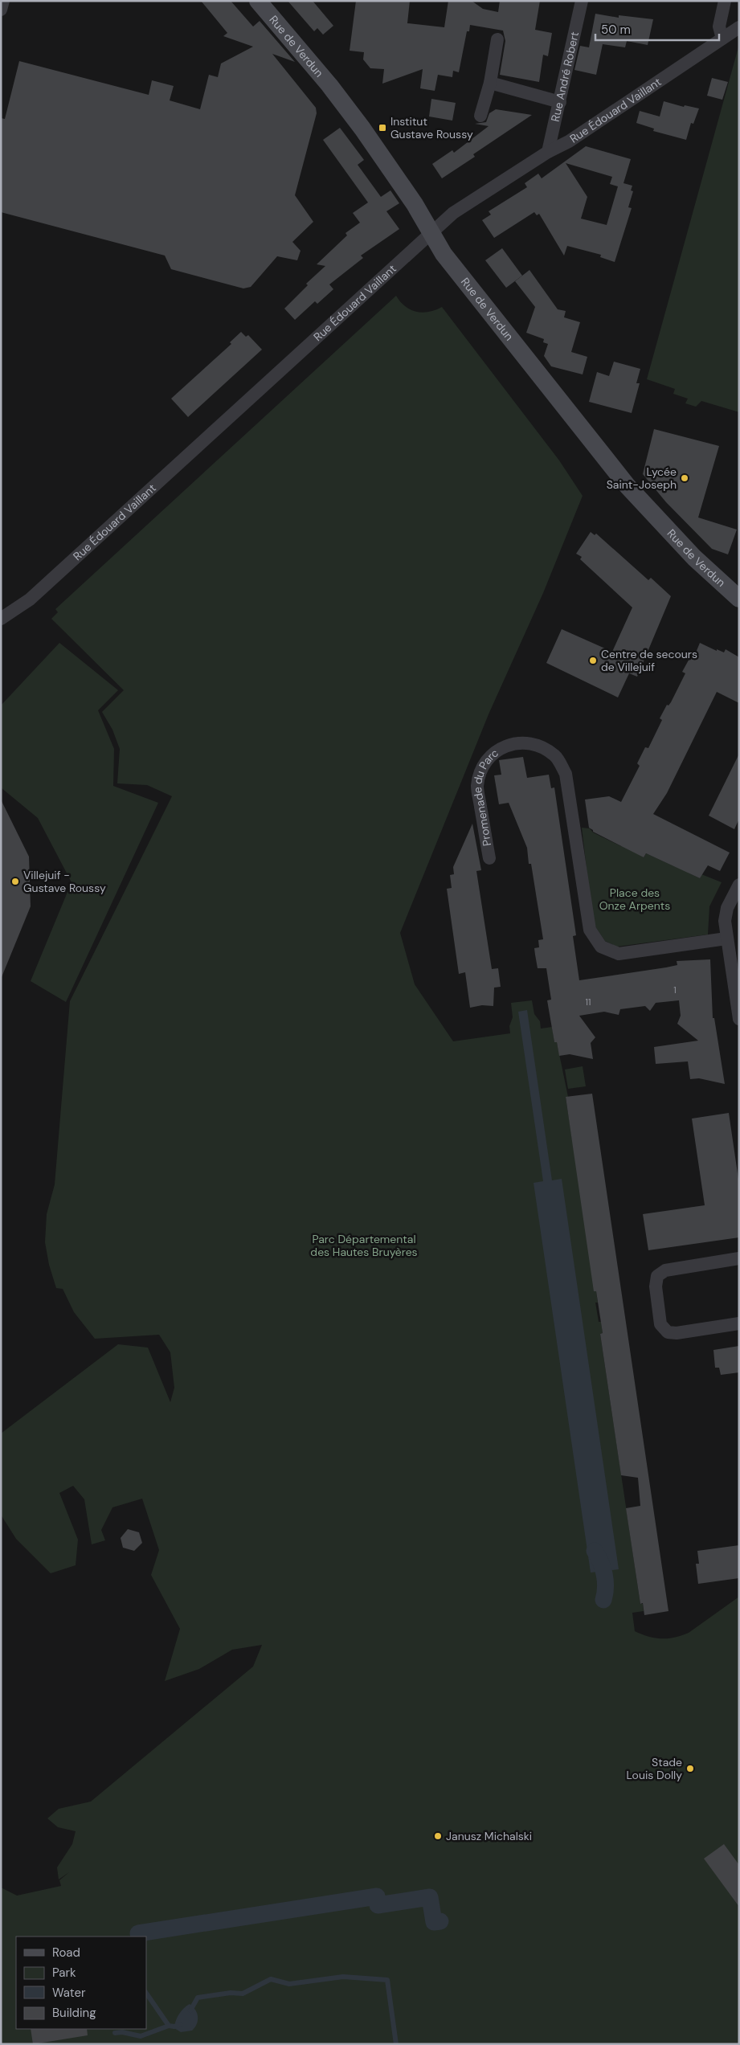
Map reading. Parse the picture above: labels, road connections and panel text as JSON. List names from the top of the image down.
{
  "streets": {
    "street": [
      "Rue de Verdun",
      "Rue André Robert",
      "Rue Édouard Vaillant",
      "Promenade du Parc"
    ]
  },
  "crossings": [
    ["Rue de Verdun", "Rue Édouard Vaillant"],
    ["Rue André Robert", "Rue Édouard Vaillant"]
  ],
  "parks": ["Place des Onze Arpents", "Parc Départemental des Hautes Bruyères"],
  "places": {
    "transit": ["Institut Gustave Roussy"],
    "other": [
      "Lycée Saint-Joseph",
      "Centre de secours de Villejuif",
      "Villejuif - Gustave Roussy",
      "Stade Louis Dolly",
      "Janusz Michalski"
    ]
  },
  "house_numbers": ["1", "11"],
  "legend": [
    "Road",
    "Park",
    "Water",
    "Building"
  ],
  "scale_bar": "50 m"
}
